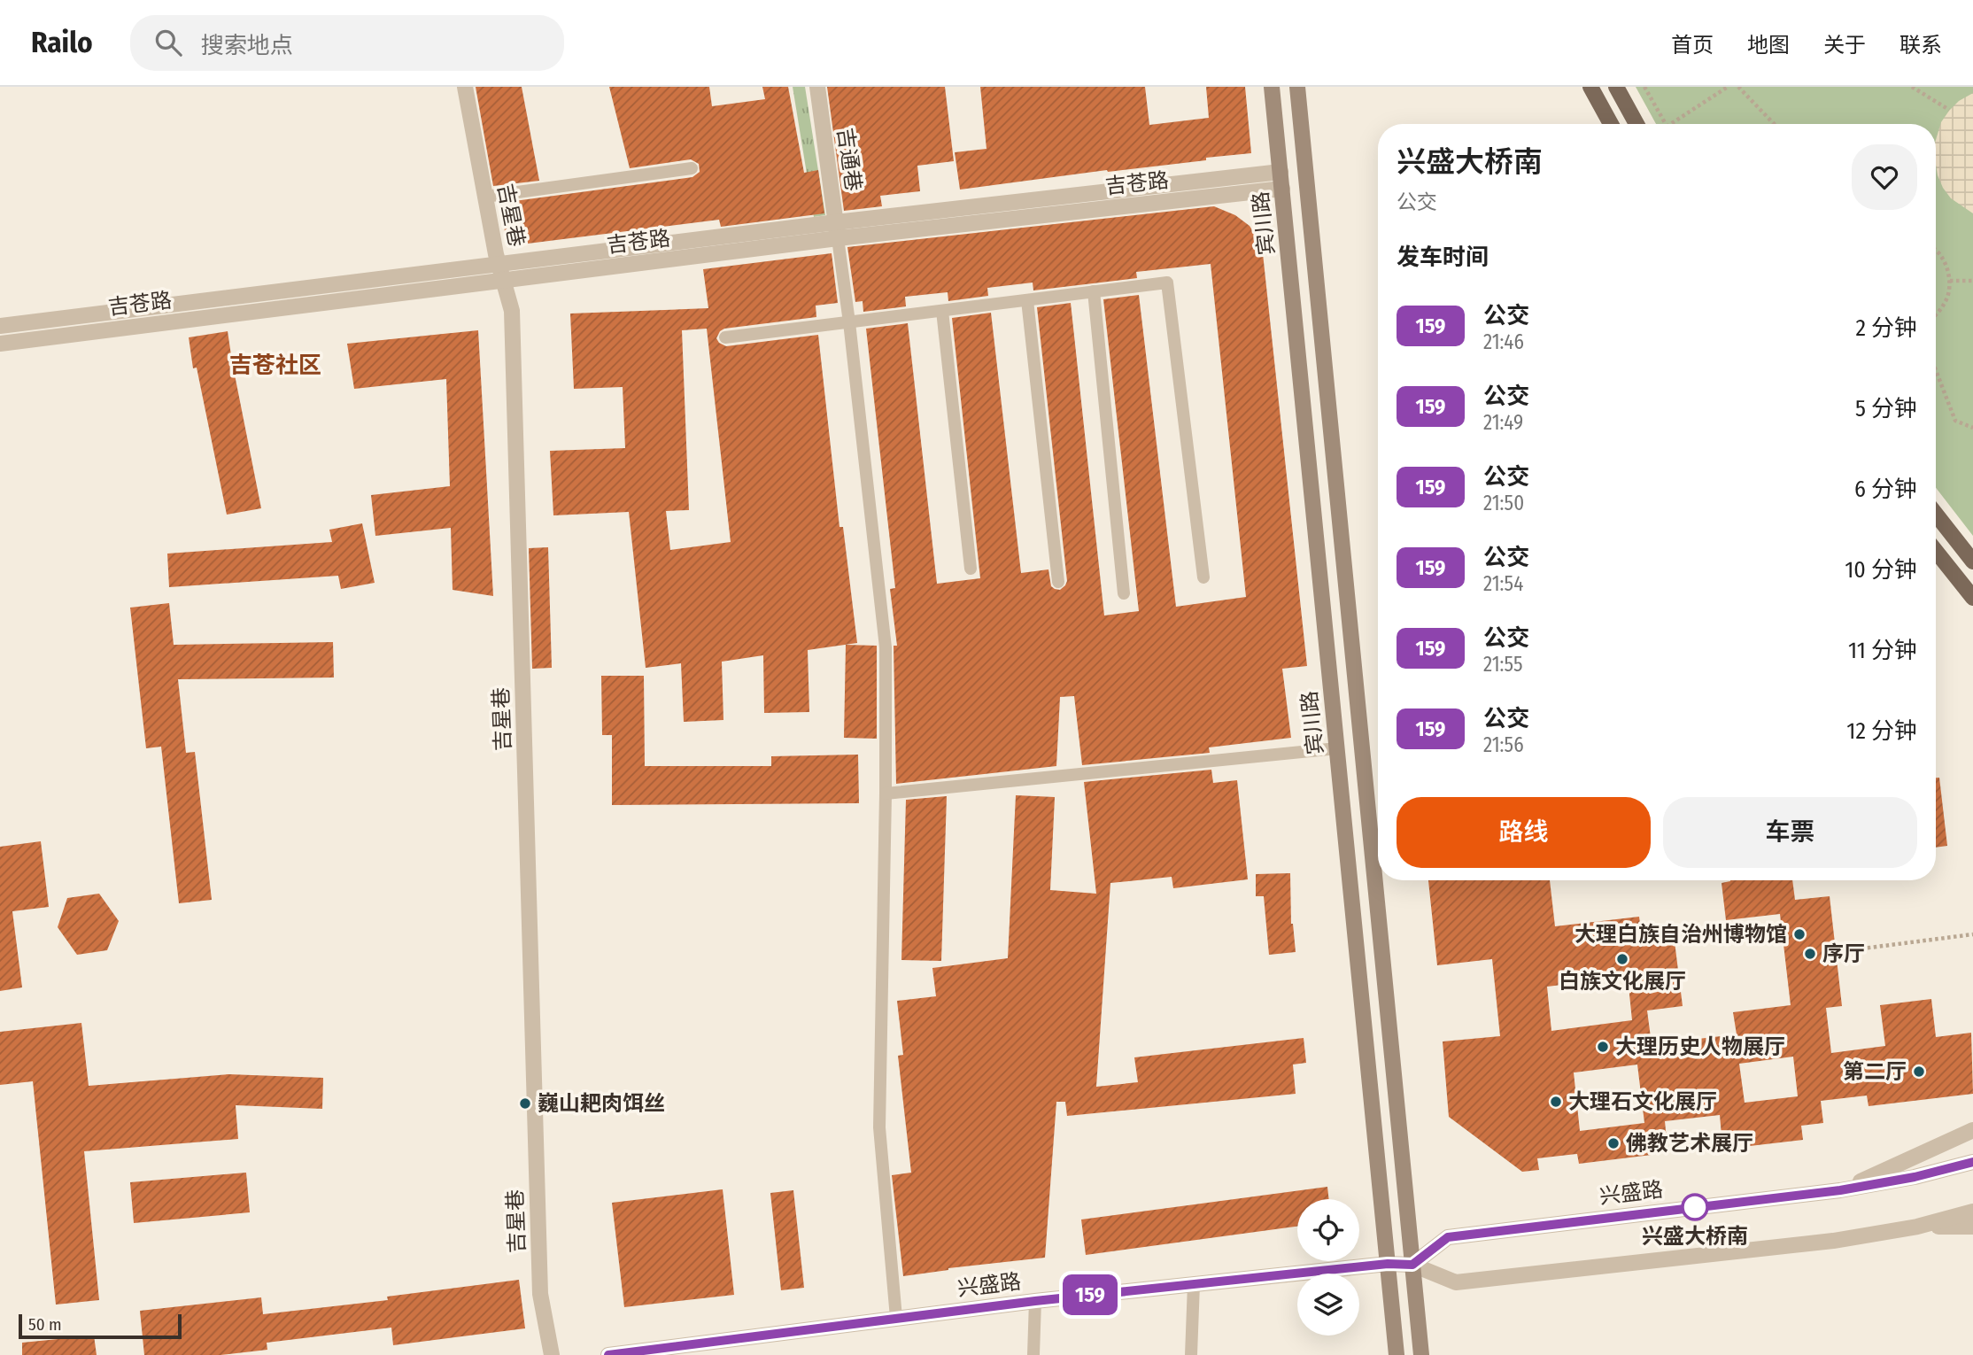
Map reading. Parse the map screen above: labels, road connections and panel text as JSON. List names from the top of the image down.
{
  "streets": {
    "main road": ["宾川路"],
    "street": [
      "吉通巷",
      "吉苍路",
      "吉星巷",
      "兴盛路"
    ]
  },
  "crossings": [
    ["吉通巷", "吉苍路"],
    ["吉苍路", "吉星巷"],
    ["吉苍路", "宾川路"],
    ["宾川路", "兴盛路"]
  ],
  "districts": ["吉苍社区"],
  "places": [
    "大理白族自治州博物馆",
    "序厅",
    "白族文化展厅",
    "大理历史人物展厅",
    "第二厅",
    "大理石文化展厅",
    "巍山耙肉饵丝",
    "佛教艺术展厅",
    "兴盛大桥南"
  ],
  "lines": ["bus line 159"],
  "scale_bar": "50 m",
  "page": {
    "header": "Railo",
    "search": "搜索地点",
    "nav": [
      "首页",
      "地图",
      "关于",
      "联系"
    ],
    "on_map": "159",
    "heading": [
      ["兴盛大桥南", "公交"],
      "发车时间"
    ],
    "list": [
      {
        "mark": "159",
        "name": "公交",
        "note": "21:46",
        "value": "2 分钟"
      },
      {
        "mark": "159",
        "name": "公交",
        "note": "21:49",
        "value": "5 分钟"
      },
      {
        "mark": "159",
        "name": "公交",
        "note": "21:50",
        "value": "6 分钟"
      },
      {
        "mark": "159",
        "name": "公交",
        "note": "21:54",
        "value": "10 分钟"
      },
      {
        "mark": "159",
        "name": "公交",
        "note": "21:55",
        "value": "11 分钟"
      },
      {
        "mark": "159",
        "name": "公交",
        "note": "21:56",
        "value": "12 分钟"
      }
    ],
    "buttons": ["路线", "车票"],
    "scale": "50 m"
  }
}
